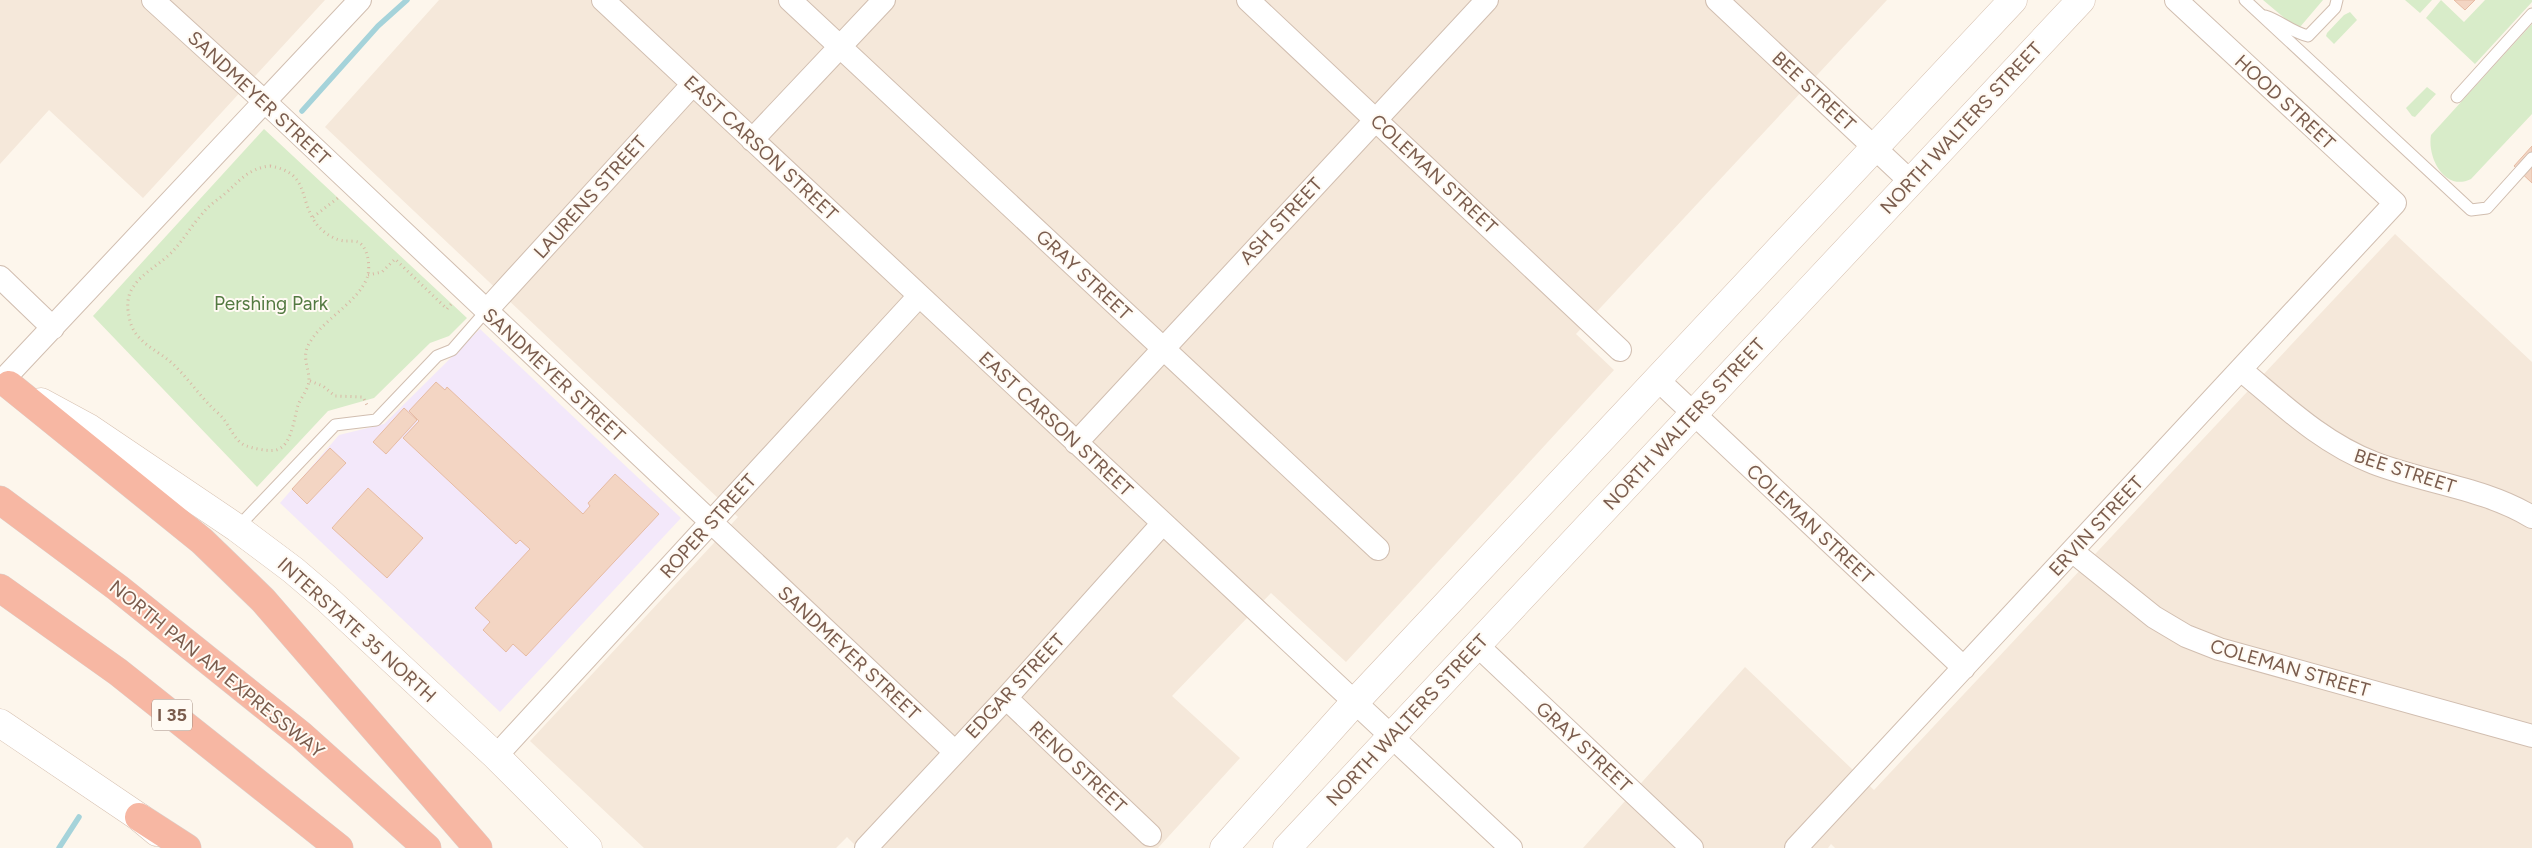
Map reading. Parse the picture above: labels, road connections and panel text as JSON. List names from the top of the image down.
{
  "streets": {
    "highway": ["NORTH PAN AM EXPRESSWAY", "I 35"],
    "main road": ["NORTH WALTERS STREET", "INTERSTATE 35 NORTH"],
    "street": [
      "BEE STREET",
      "SANDMEYER STREET",
      "HOOD STREET",
      "EAST CARSON STREET",
      "COLEMAN STREET",
      "LAURENS STREET",
      "ASH STREET",
      "GRAY STREET",
      "ROPER STREET",
      "ERVIN STREET",
      "EDGAR STREET",
      "RENO STREET"
    ]
  },
  "crossings": [
    ["BEE STREET", "NORTH WALTERS STREET"],
    ["BEE STREET", "ERVIN STREET"],
    ["SANDMEYER STREET", "LAURENS STREET"],
    ["SANDMEYER STREET", "ROPER STREET"],
    ["SANDMEYER STREET", "EDGAR STREET"],
    ["HOOD STREET", "ERVIN STREET"],
    ["NORTH WALTERS STREET", "EAST CARSON STREET"],
    ["NORTH WALTERS STREET", "COLEMAN STREET"],
    ["NORTH WALTERS STREET", "GRAY STREET"],
    ["EAST CARSON STREET", "LAURENS STREET"],
    ["EAST CARSON STREET", "ASH STREET"],
    ["EAST CARSON STREET", "ROPER STREET"],
    ["EAST CARSON STREET", "EDGAR STREET"],
    ["COLEMAN STREET", "ASH STREET"],
    ["COLEMAN STREET", "ERVIN STREET"],
    ["ASH STREET", "GRAY STREET"],
    ["ROPER STREET", "INTERSTATE 35 NORTH"],
    ["EDGAR STREET", "RENO STREET"]
  ],
  "parks": ["Pershing Park"]
}
